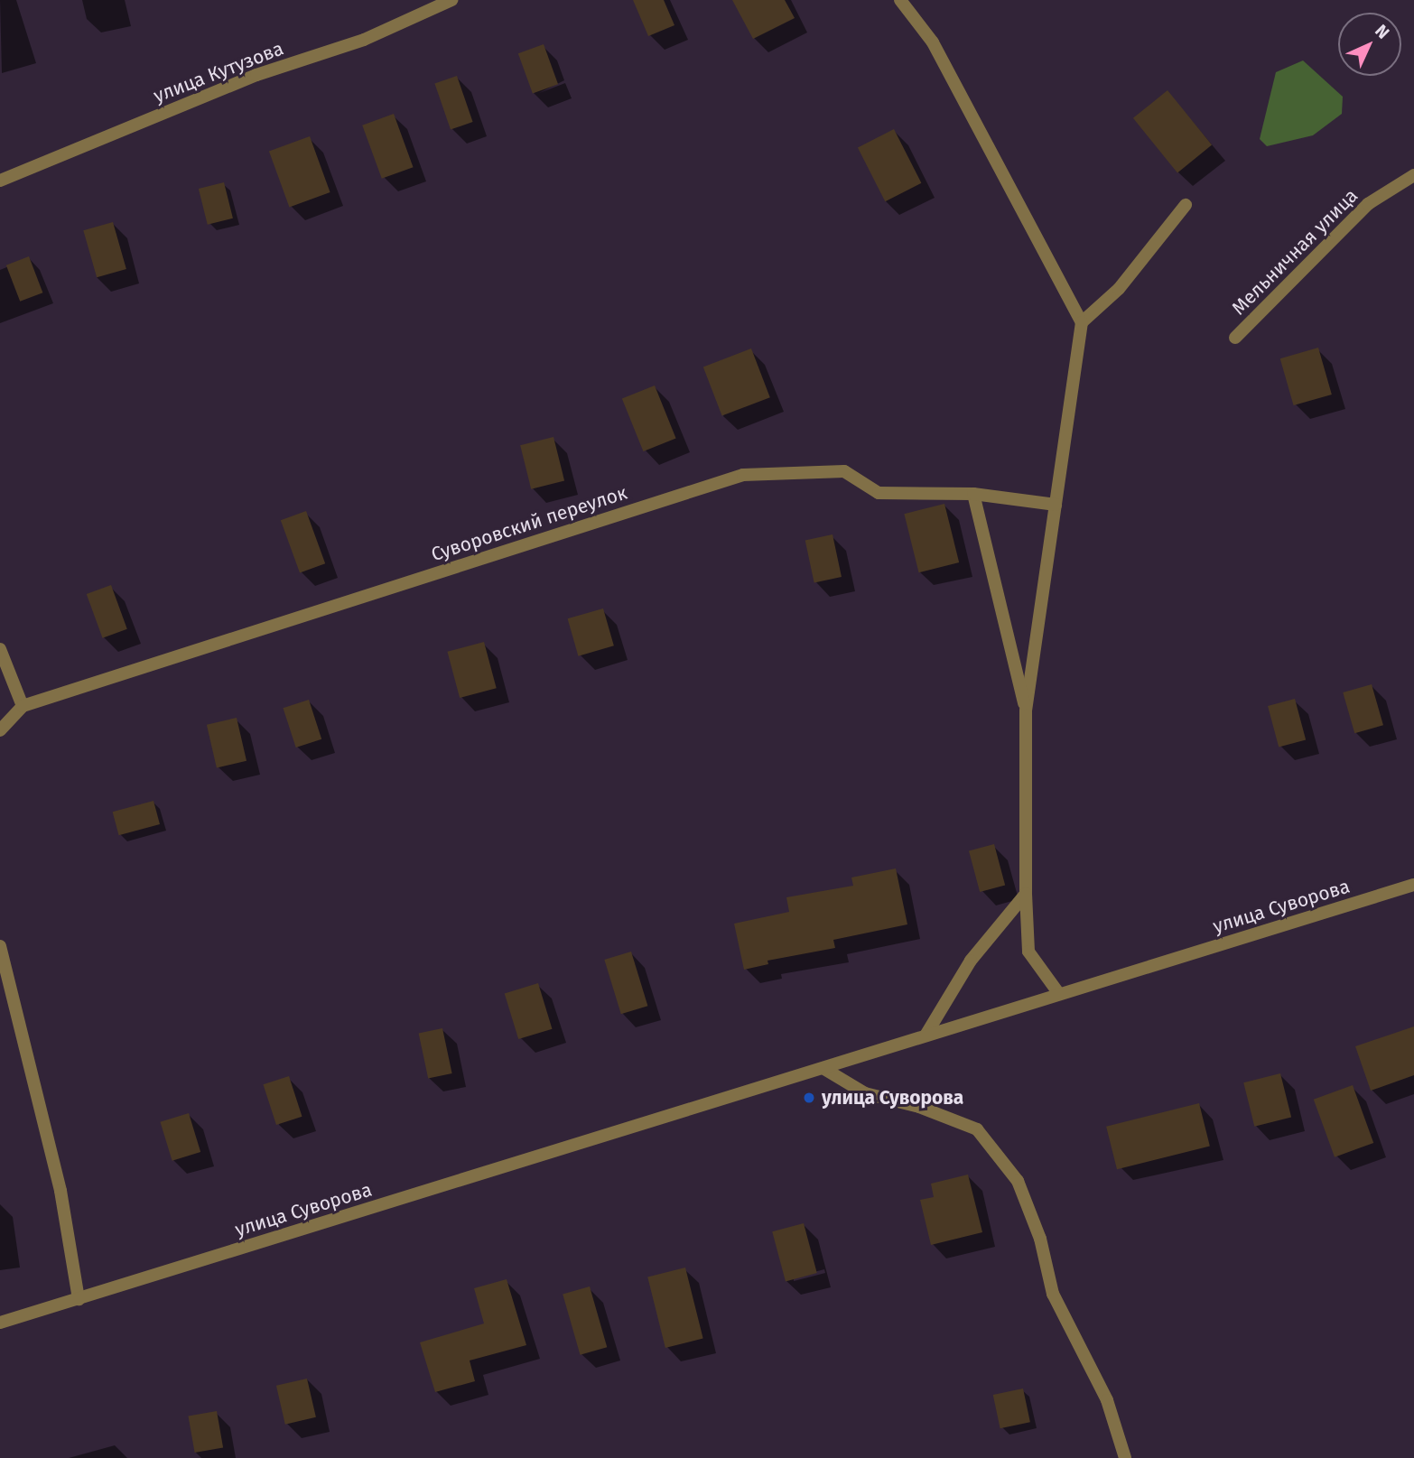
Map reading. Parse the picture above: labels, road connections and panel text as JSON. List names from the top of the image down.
{
  "streets": {
    "street": [
      "улица Кутузова",
      "Мельничная улица",
      "Суворовский переулок",
      "улица Суворова"
    ]
  },
  "places": ["улица Суворова"],
  "north": "top right"
}
